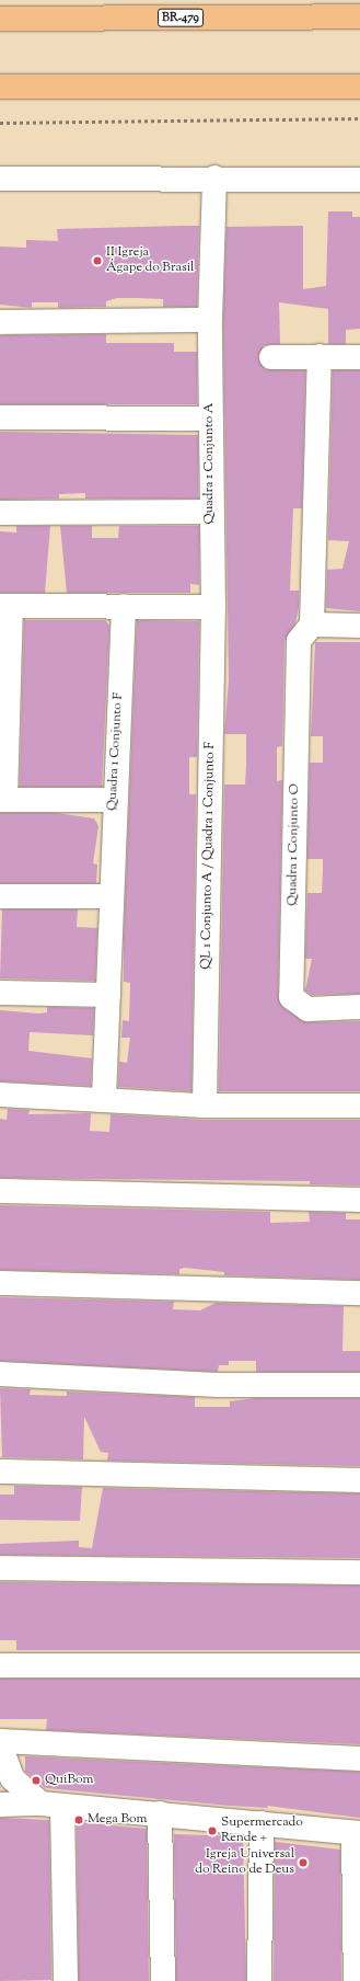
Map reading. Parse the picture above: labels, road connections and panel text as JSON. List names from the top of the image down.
{
  "streets": {
    "main road": ["BR-479"],
    "street": [
      "Quadra 1 Conjunto A",
      "Quadra 1 Conjunto F",
      "Quadra 1 Conjunto O",
      "QL 1 Conjunto A / Quadra 1 Conjunto F"
    ]
  },
  "crossings": [
    ["Quadra 1 Conjunto A", "QL 1 Conjunto A / Quadra 1 Conjunto F"]
  ],
  "places": [
    "II Igreja Ágape do Brasil",
    "QuiBom",
    "Mega Bom",
    "Supermercado Rende +",
    "Igreja Universal do Reino de Deus"
  ]
}
